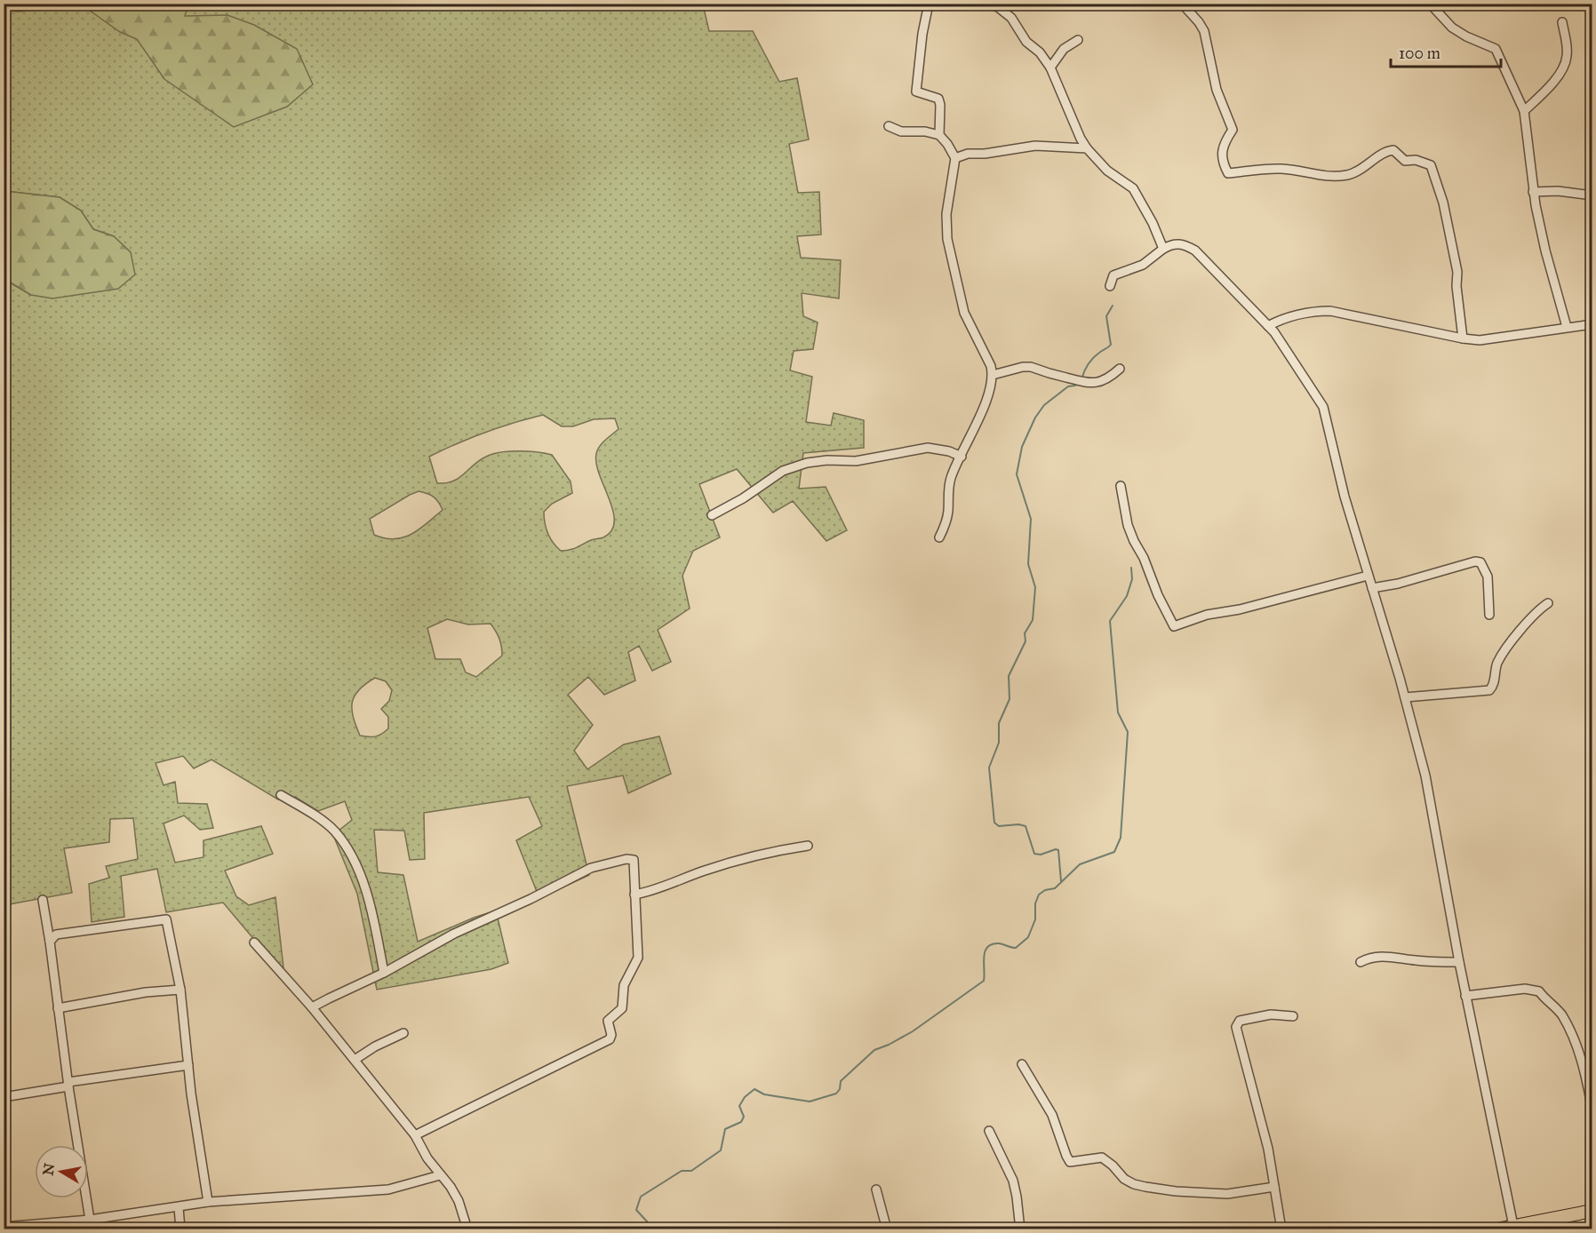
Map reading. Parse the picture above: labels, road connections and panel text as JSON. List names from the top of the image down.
{
  "scale_bar": "100 m",
  "north": "left"
}
